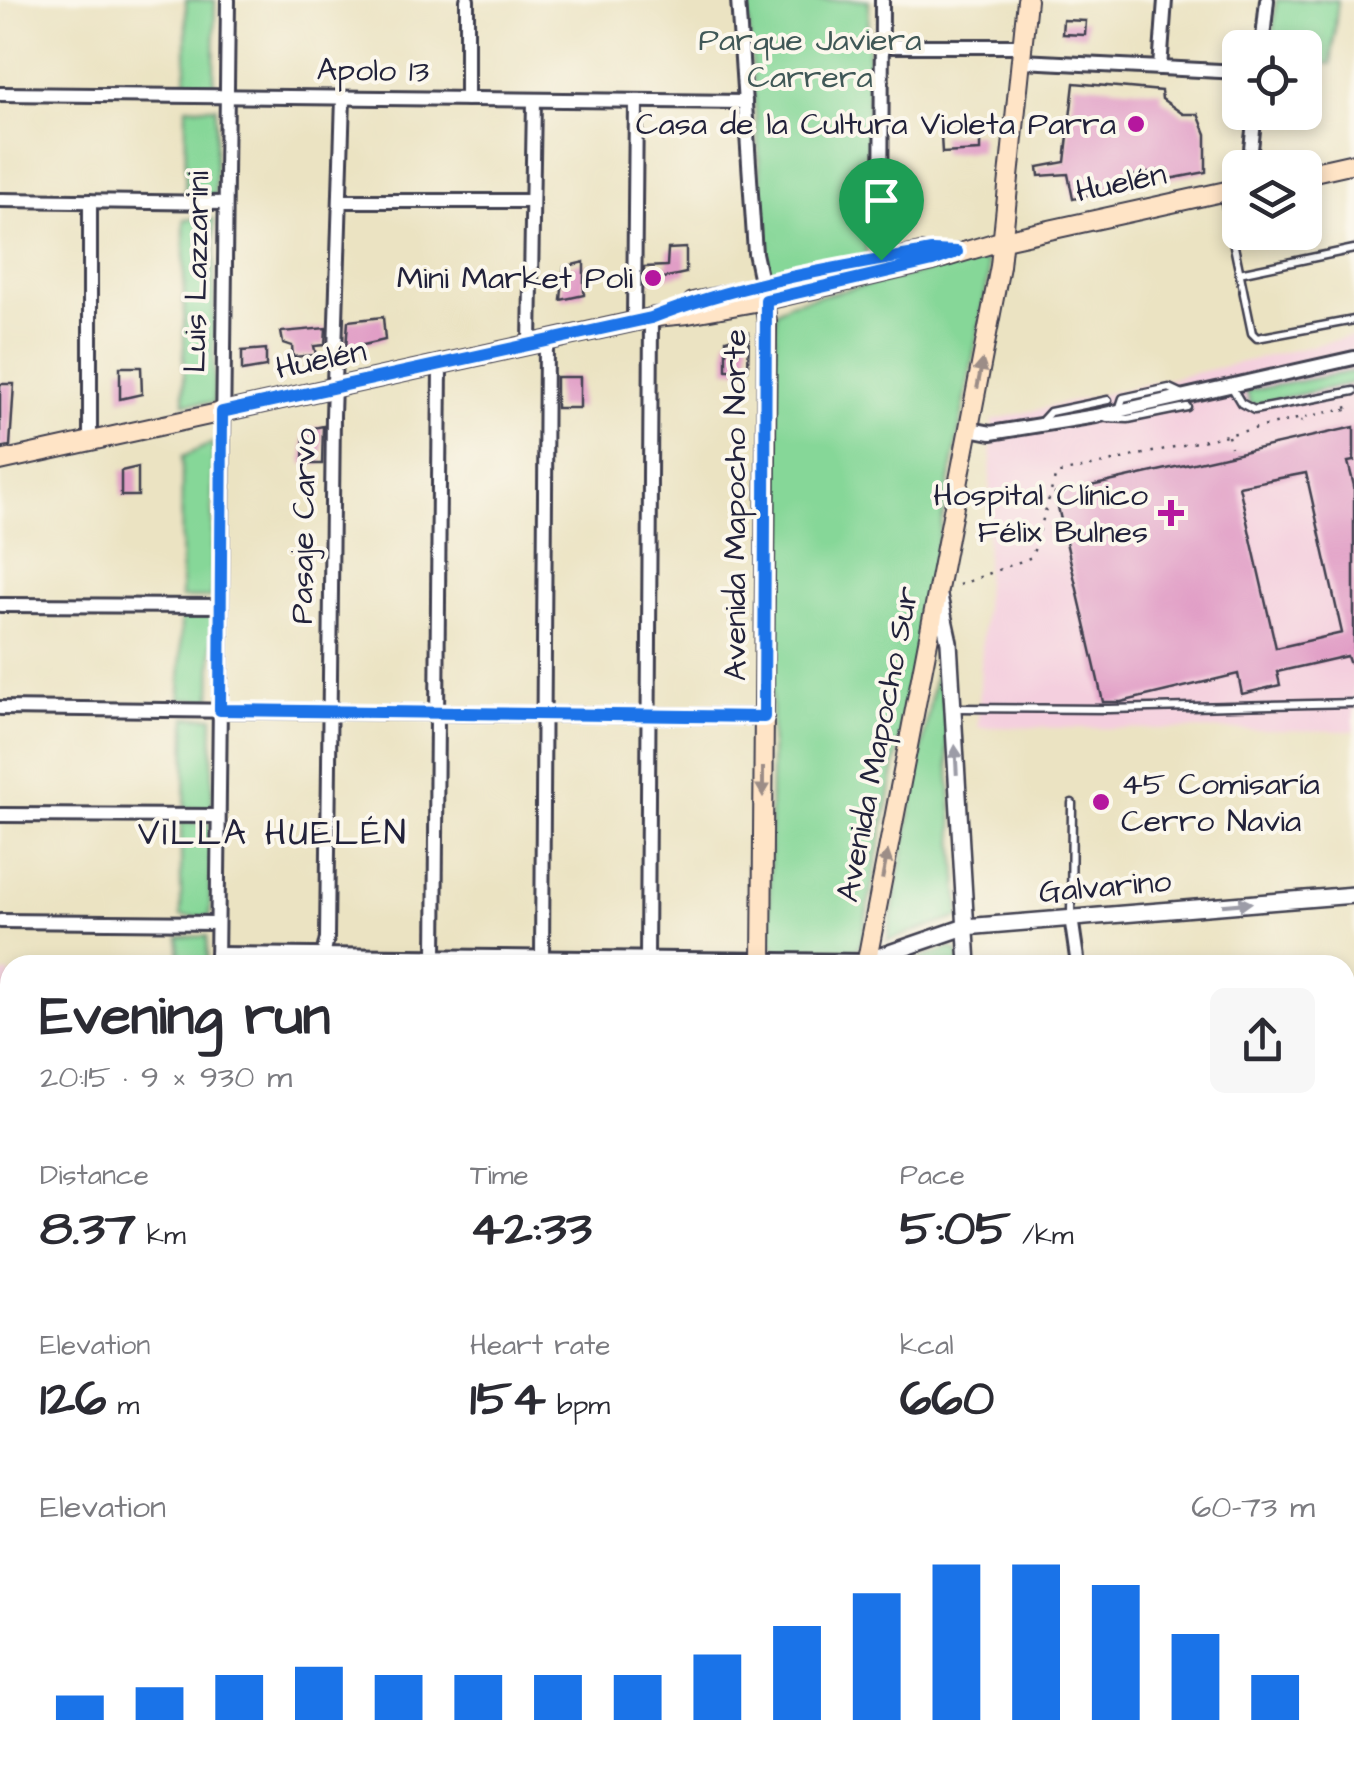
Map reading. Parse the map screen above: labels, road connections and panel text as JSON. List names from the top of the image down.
{
  "streets": {
    "main road": ["Huelén", "Avenida Mapocho Norte", "Avenida Mapocho Sur"],
    "street": [
      "Apolo 13",
      "Luis Lazzarini",
      "Pasaje Carvo",
      "Galvarino"
    ]
  },
  "crossings": [
    ["Apolo 13", "Luis Lazzarini"],
    ["Apolo 13", "Pasaje Carvo"],
    ["Huelén", "Luis Lazzarini"],
    ["Huelén", "Avenida Mapocho Norte"],
    ["Huelén", "Pasaje Carvo"],
    ["Huelén", "Avenida Mapocho Sur"]
  ],
  "one_way": ["Avenida Mapocho Norte", "Avenida Mapocho Sur", "Galvarino"],
  "districts": ["VILLA HUELÉN"],
  "parks": ["Parque Javiera Carrera"],
  "places": {
    "other": ["Casa de la Cultura Violeta Parra", "Mini Market Poli", "45 Comisaría Cerro Navia"],
    "health": ["Hospital Clínico Félix Bulnes"]
  },
  "page": {
    "heading": ["Evening run", "20:15 · 9 × 930 m"],
    "stats": [
      ["Distance", "8.37 km"],
      ["Time", "42:33"],
      ["Pace", "5:05 /km"],
      ["Elevation", "126 m"],
      ["Heart rate", "154 bpm"],
      ["kcal", "660"]
    ],
    "chart": ["Elevation", "60–73 m"]
  }
}
